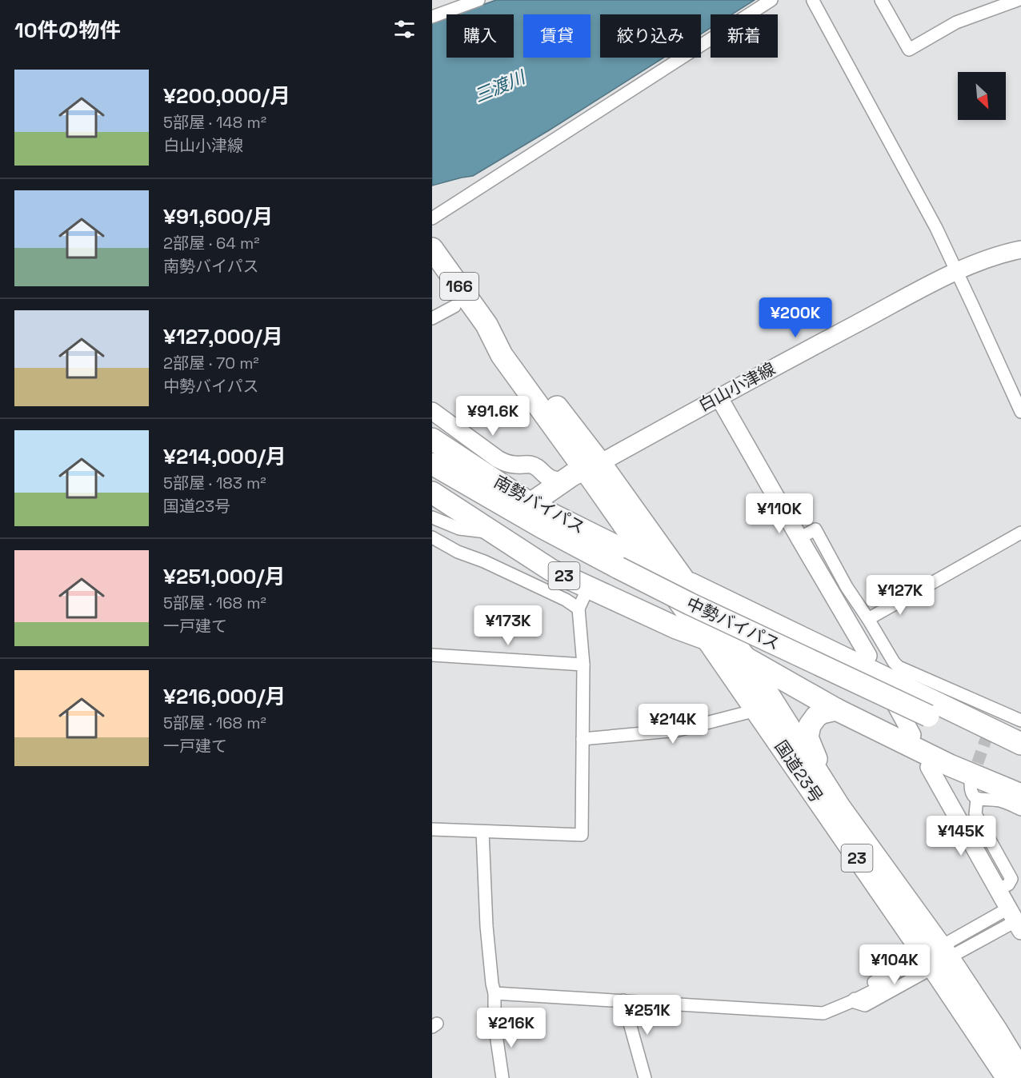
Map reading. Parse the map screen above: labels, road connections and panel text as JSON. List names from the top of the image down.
{
  "streets": {
    "highway": [
      "166",
      "南勢バイパス",
      "23",
      "中勢バイパス",
      "国道23号"
    ],
    "street": ["白山小津線"]
  },
  "crossings": [
    ["166", "白山小津線"],
    ["166", "国道23号"],
    ["白山小津線", "国道23号"],
    ["南勢バイパス", "23"],
    ["南勢バイパス", "国道23号"],
    ["23", "国道23号"]
  ],
  "water": ["三渡川"],
  "north": "bottom right",
  "page": {
    "heading": "10件の物件",
    "chip": [
      "購入",
      "賃貸",
      "絞り込み",
      "新着"
    ],
    "list": [
      {
        "name": "¥200,000/月",
        "note": "5部屋 · 148 m² · 白山小津線"
      },
      {
        "name": "¥91,600/月",
        "note": "2部屋 · 64 m² · 南勢バイパス"
      },
      {
        "name": "¥127,000/月",
        "note": "2部屋 · 70 m² · 中勢バイパス"
      },
      {
        "name": "¥214,000/月",
        "note": "5部屋 · 183 m² · 国道23号"
      },
      {
        "name": "¥251,000/月",
        "note": "5部屋 · 168 m² · 一戸建て"
      },
      {
        "name": "¥216,000/月",
        "note": "5部屋 · 168 m² · 一戸建て"
      }
    ],
    "price": [
      "¥200K",
      "¥91.6K",
      "¥110K",
      "¥127K",
      "¥173K",
      "¥214K",
      "¥145K",
      "¥104K",
      "¥251K",
      "¥216K"
    ]
  }
}
